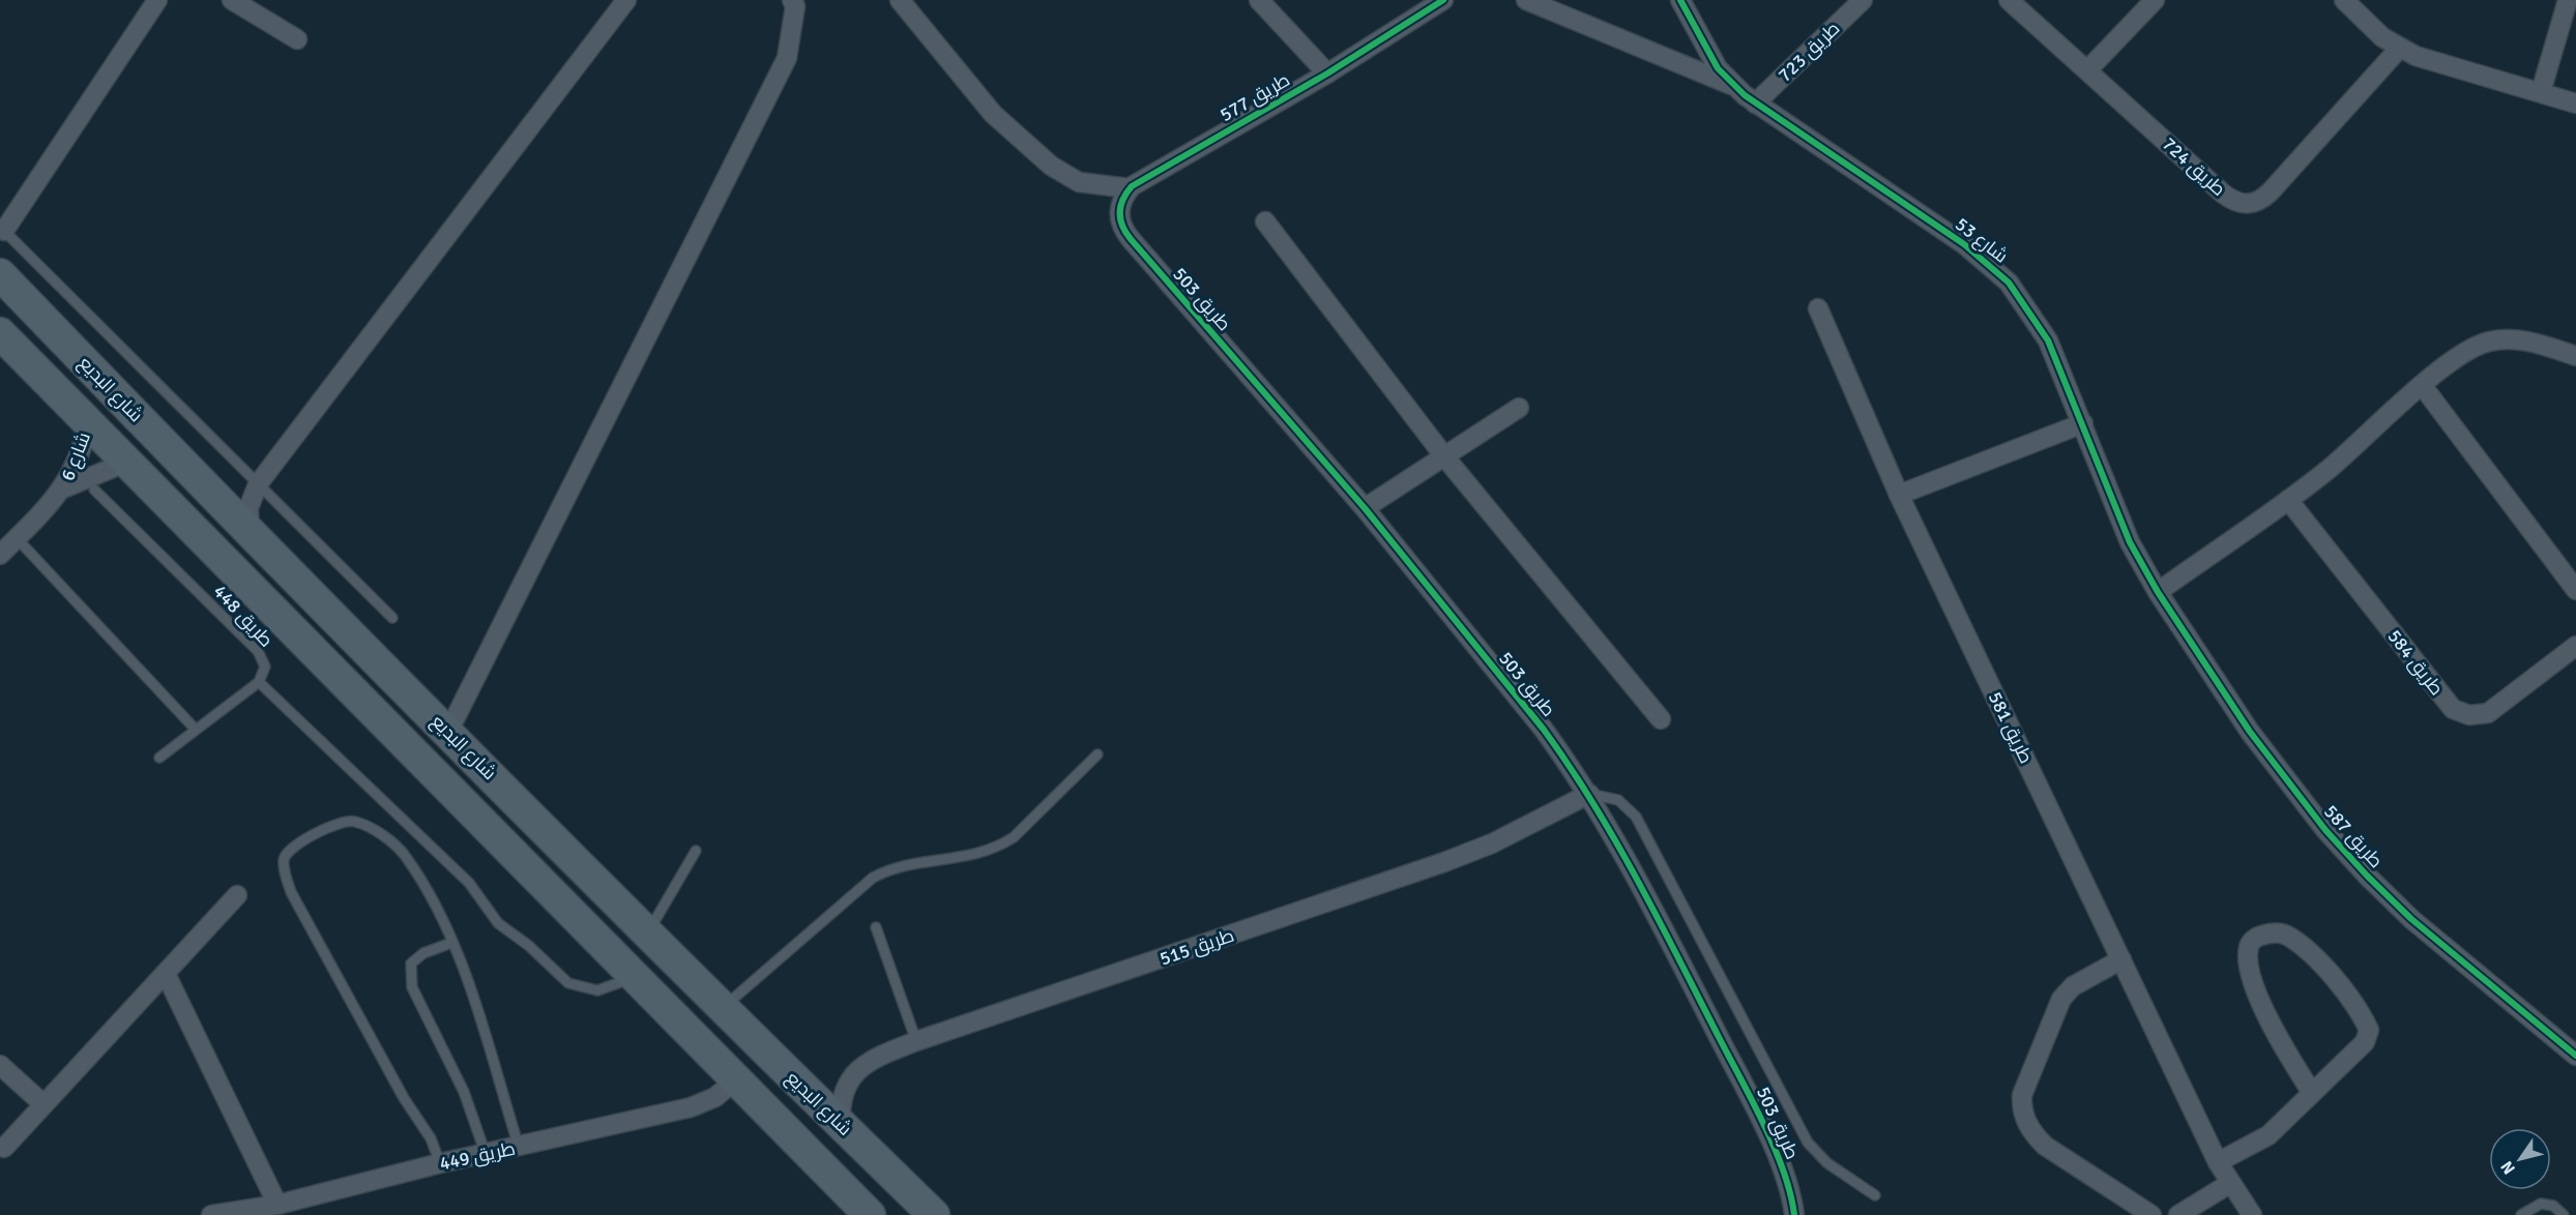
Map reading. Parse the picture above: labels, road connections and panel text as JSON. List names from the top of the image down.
{
  "streets": {
    "main road": ["شارع البديع"],
    "street": [
      "طريق 723",
      "طريق 577",
      "طريق 724",
      "شارع 53",
      "طريق 503",
      "شارع 6",
      "طريق 584",
      "طريق 581",
      "طريق 587",
      "طريق 515",
      "طريق 449"
    ],
    "lane": ["طريق 448"]
  },
  "crossings": [
    ["طريق 723", "شارع 53"],
    ["طريق 577", "طريق 503"],
    ["شارع 53", "طريق 587"],
    ["طريق 503", "طريق 515"],
    ["شارع البديع", "طريق 515"]
  ],
  "north": "bottom left"
}
